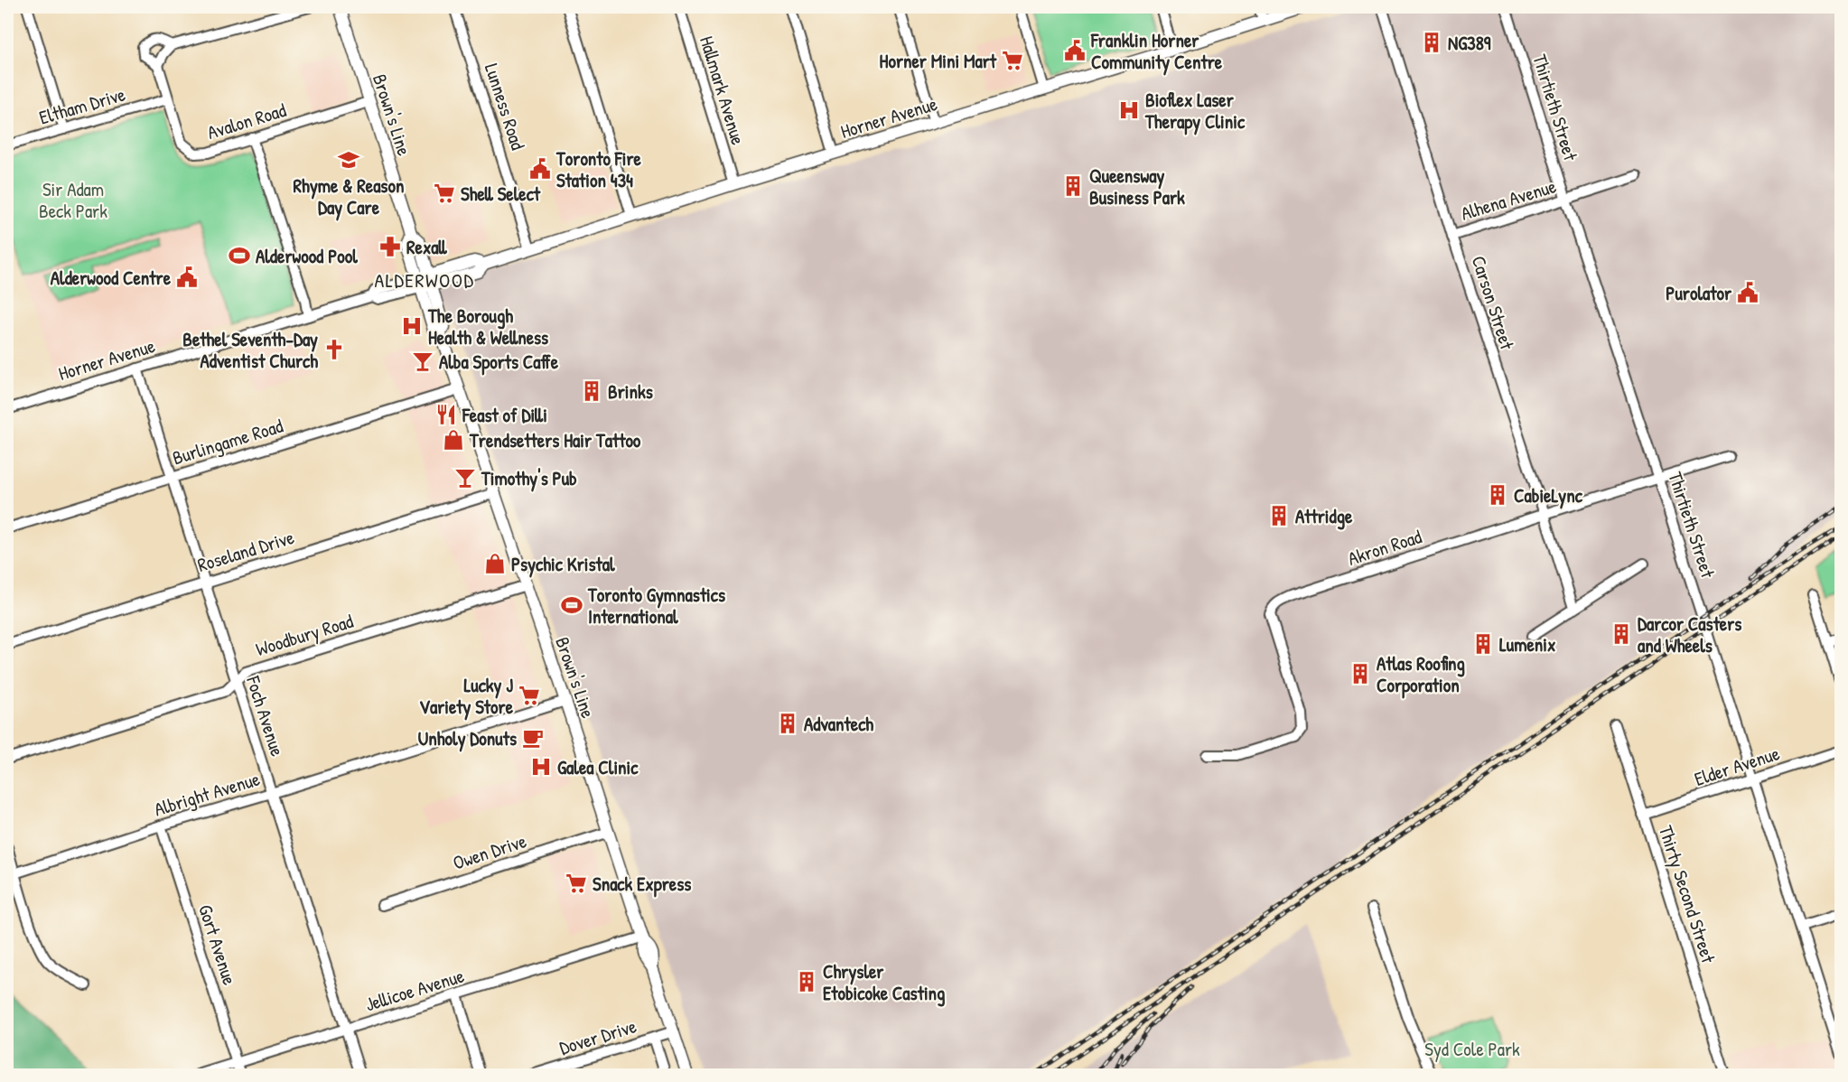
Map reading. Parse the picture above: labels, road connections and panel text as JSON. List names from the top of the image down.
{
  "streets": {
    "main road": ["Brown's Line", "Horner Avenue"],
    "street": [
      "Hallmark Avenue",
      "Eltham Drive",
      "Lunness Road",
      "Thirtieth Street",
      "Avalon Road",
      "Alhena Avenue",
      "Carson Street",
      "Burlingame Road",
      "Akron Road",
      "Roseland Drive",
      "Woodbury Road",
      "Foch Avenue",
      "Elder Avenue",
      "Albright Avenue",
      "Owen Drive",
      "Thirty Second Street",
      "Gort Avenue",
      "Jellicoe Avenue",
      "Dover Drive"
    ]
  },
  "crossings": [
    ["Hallmark Avenue", "Horner Avenue"],
    ["Eltham Drive", "Avalon Road"],
    ["Lunness Road", "Horner Avenue"],
    ["Thirtieth Street", "Alhena Avenue"],
    ["Thirtieth Street", "Akron Road"],
    ["Thirtieth Street", "Elder Avenue"],
    ["Brown's Line", "Horner Avenue"],
    ["Brown's Line", "Avalon Road"],
    ["Brown's Line", "Burlingame Road"],
    ["Brown's Line", "Roseland Drive"],
    ["Brown's Line", "Woodbury Road"],
    ["Brown's Line", "Albright Avenue"],
    ["Brown's Line", "Owen Drive"],
    ["Brown's Line", "Jellicoe Avenue"],
    ["Brown's Line", "Dover Drive"],
    ["Horner Avenue", "Foch Avenue"],
    ["Alhena Avenue", "Carson Street"],
    ["Carson Street", "Akron Road"],
    ["Burlingame Road", "Foch Avenue"],
    ["Roseland Drive", "Foch Avenue"],
    ["Woodbury Road", "Foch Avenue"],
    ["Foch Avenue", "Albright Avenue"],
    ["Foch Avenue", "Jellicoe Avenue"],
    ["Elder Avenue", "Thirty Second Street"],
    ["Albright Avenue", "Gort Avenue"],
    ["Gort Avenue", "Jellicoe Avenue"]
  ],
  "districts": ["ALDERWOOD"],
  "parks": ["Sir Adam Beck Park", "Syd Cole Park"],
  "places": {
    "building": [
      "NG389",
      "Queensway Business Park",
      "Brinks",
      "CabieLync",
      "Attridge",
      "Darcor Casters and Wheels",
      "Lumenix",
      "Atlas Roofing Corporation",
      "Advantech",
      "Chrysler Etobicoke Casting"
    ],
    "public building": [
      "Franklin Horner Community Centre",
      "Toronto Fire Station 434",
      "Alderwood Centre",
      "Purolator"
    ],
    "supermarket": [
      "Horner Mini Mart",
      "Shell Select",
      "Lucky J Variety Store",
      "Snack Express"
    ],
    "hospital": ["Bioflex Laser Therapy Clinic", "The Borough Health & Wellness", "Galea Clinic"],
    "school or university": ["Rhyme & Reason Day Care"],
    "pharmacy": ["Rexall"],
    "sports": ["Alderwood Pool", "Toronto Gymnastics International"],
    "church": ["Bethel Seventh-Day Adventist Church"],
    "bar": ["Alba Sports Caffe", "Timothy's Pub"],
    "restaurant": ["Feast of Dilli"],
    "shop": ["Trendsetters Hair Tattoo", "Psychic Kristal"],
    "cafe": ["Unholy Donuts"]
  }
}
